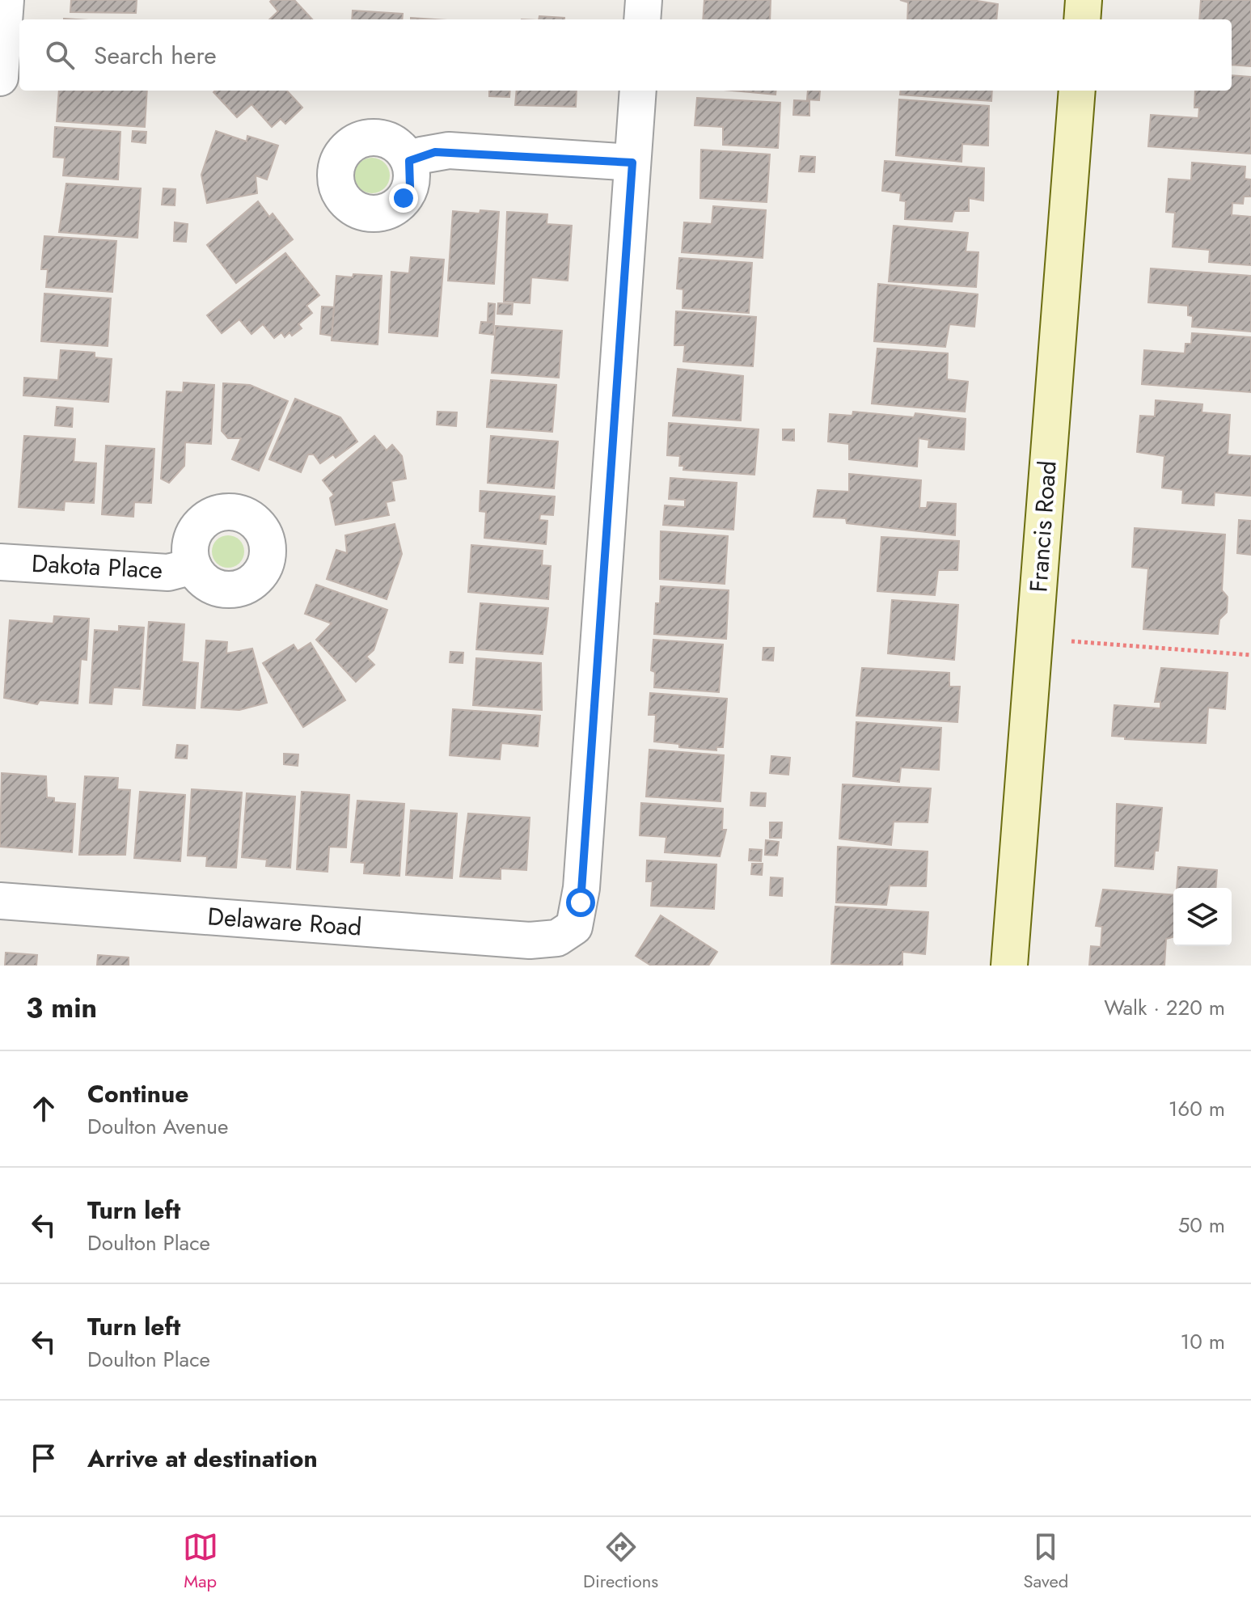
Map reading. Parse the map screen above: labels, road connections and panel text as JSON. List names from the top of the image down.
{
  "streets": {
    "street": ["Francis Road", "Dakota Place", "Delaware Road"]
  },
  "page": {
    "search": "Search here",
    "heading": ["3 min", "Walk · 220 m"],
    "list": [
      ["Continue", "Doulton Avenue", "160 m"],
      ["Turn left", "Doulton Place", "50 m"],
      ["Turn left", "Doulton Place", "10 m"],
      "Arrive at destination"
    ],
    "nav": ["Map", "Directions", "Saved"]
  }
}
